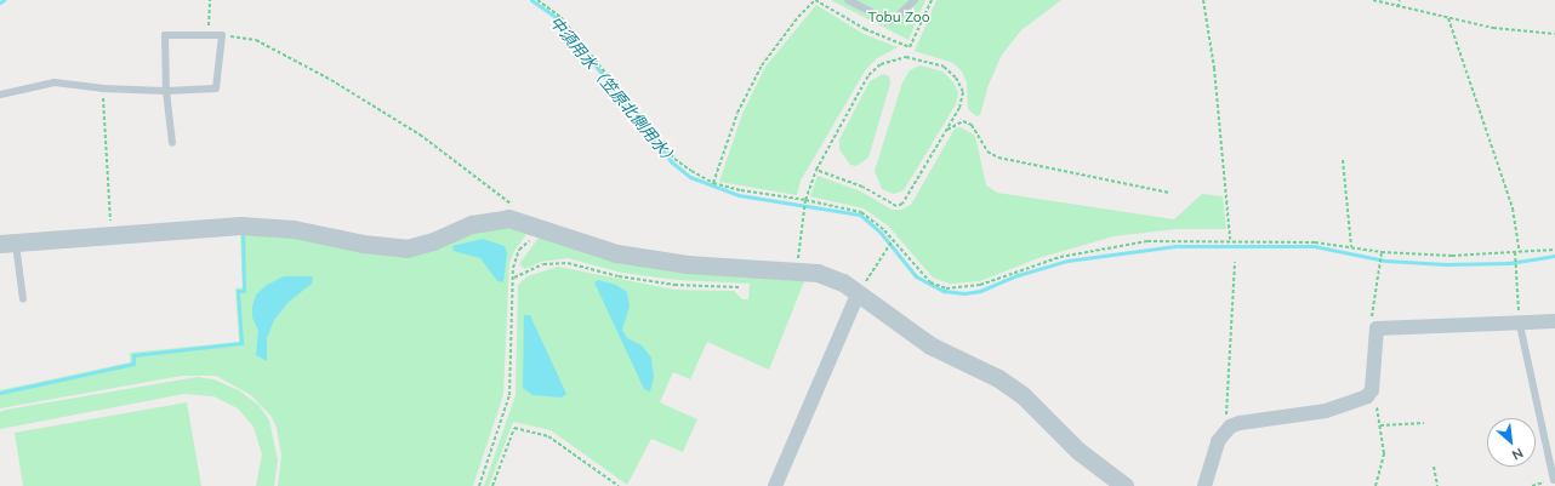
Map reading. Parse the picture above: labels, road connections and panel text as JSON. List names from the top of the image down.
{
  "water": ["中須用水（笠原北側用水）"],
  "parks": ["Tobu Zoo"],
  "north": "bottom right"
}
